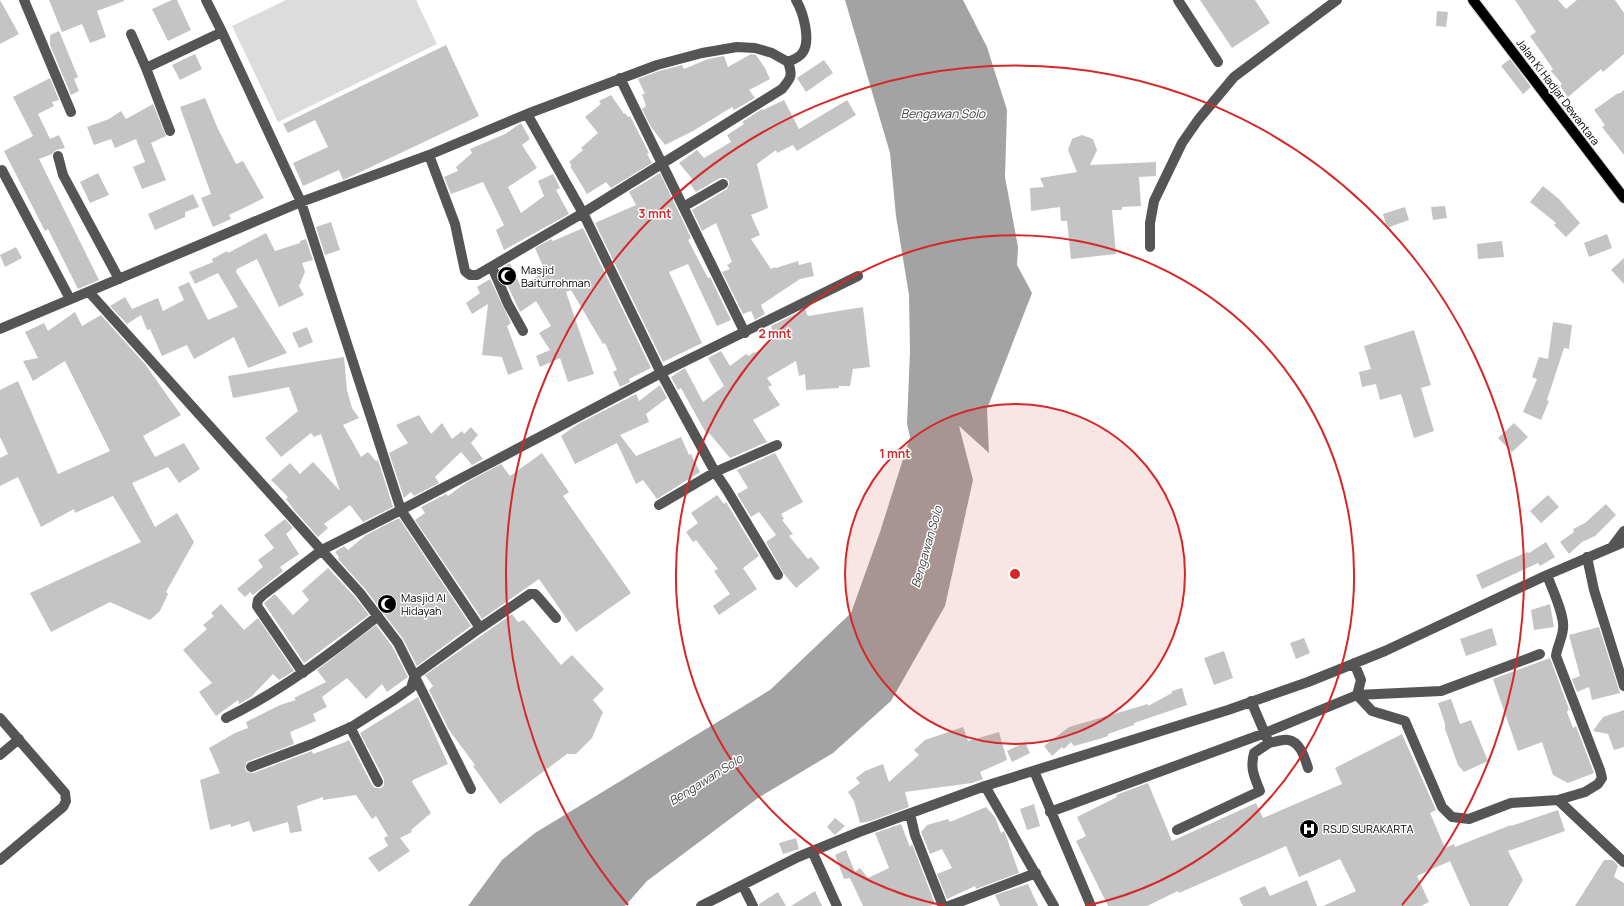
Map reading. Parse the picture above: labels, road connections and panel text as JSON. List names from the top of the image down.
{
  "streets": {
    "main road": ["Jalan Ki Hadjar Dewantara"]
  },
  "water": ["Bengawan Solo"],
  "places": {
    "mosque": ["Masjid Baiturrohman", "Masjid Al Hidayah"],
    "hospital": ["RSJD SURAKARTA"]
  },
  "rings": ["3 mnt", "2 mnt", "1 mnt"]
}
